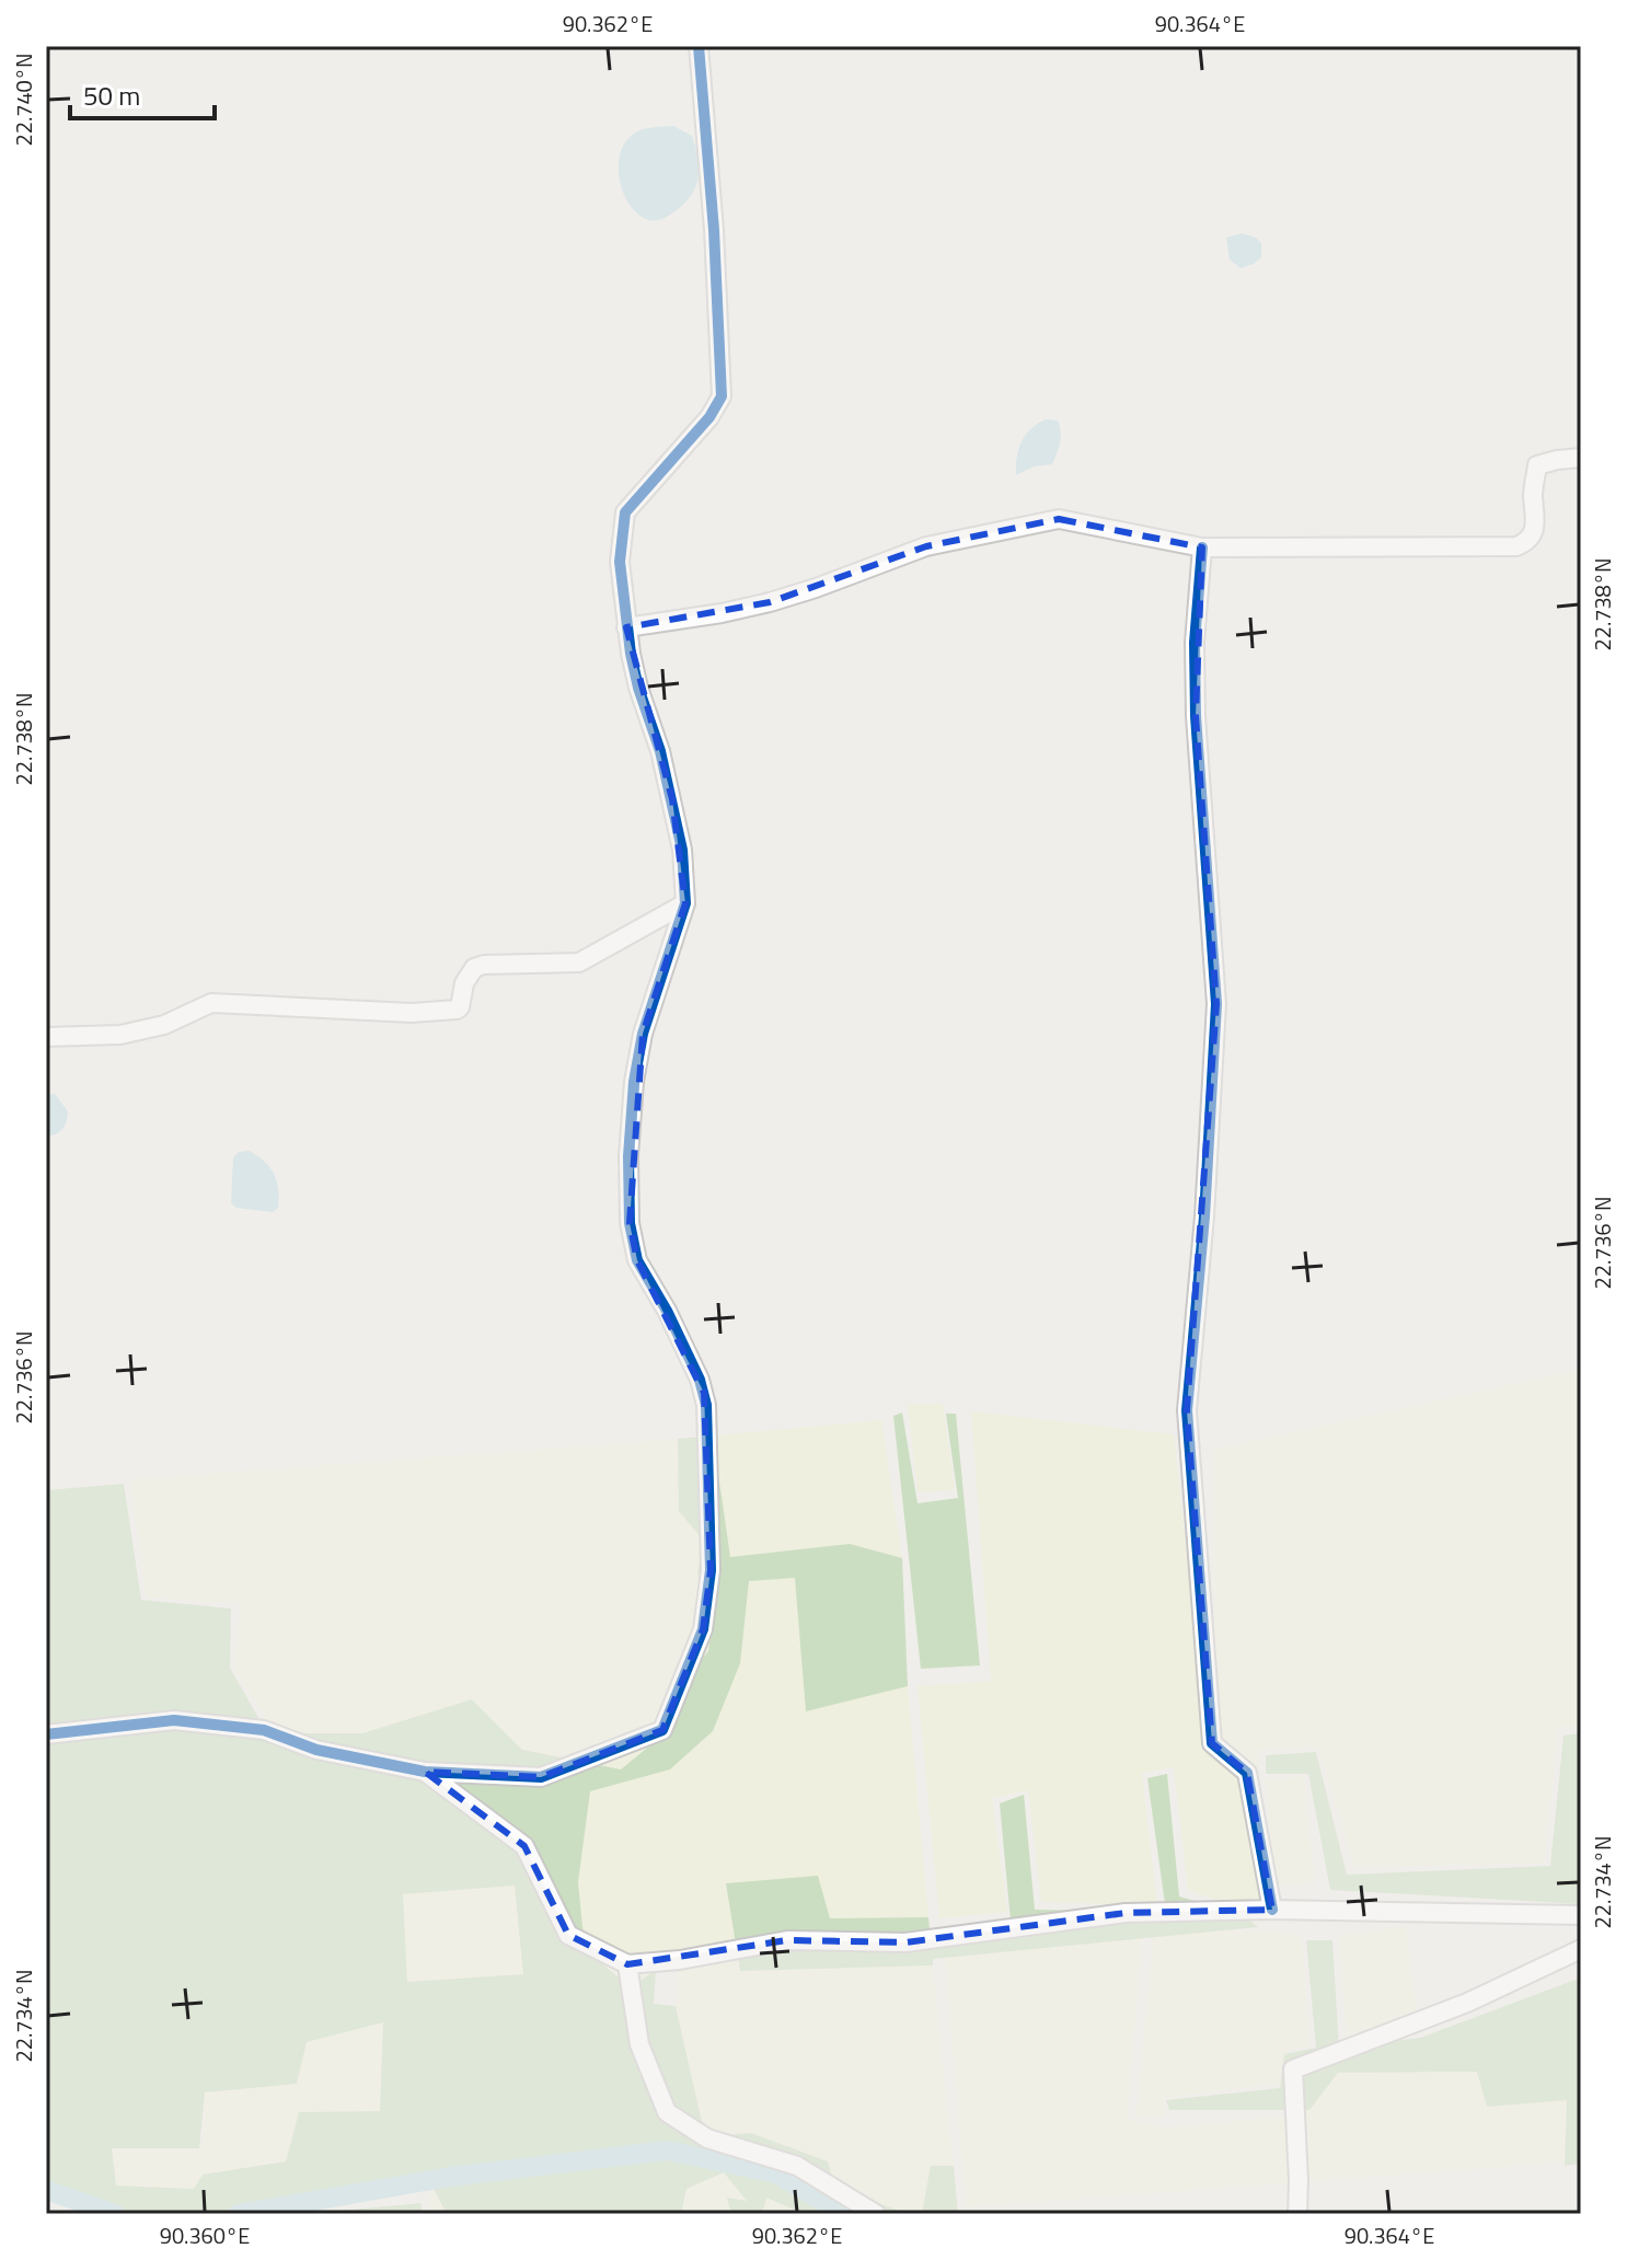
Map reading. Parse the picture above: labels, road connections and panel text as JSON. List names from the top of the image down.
{
  "scale_bar": "50 m",
  "coordinates": [
    "90.362°E",
    "90.364°E",
    "22.740°N",
    "22.738°N",
    "22.736°N",
    "22.734°N",
    "90.360°E"
  ]
}
